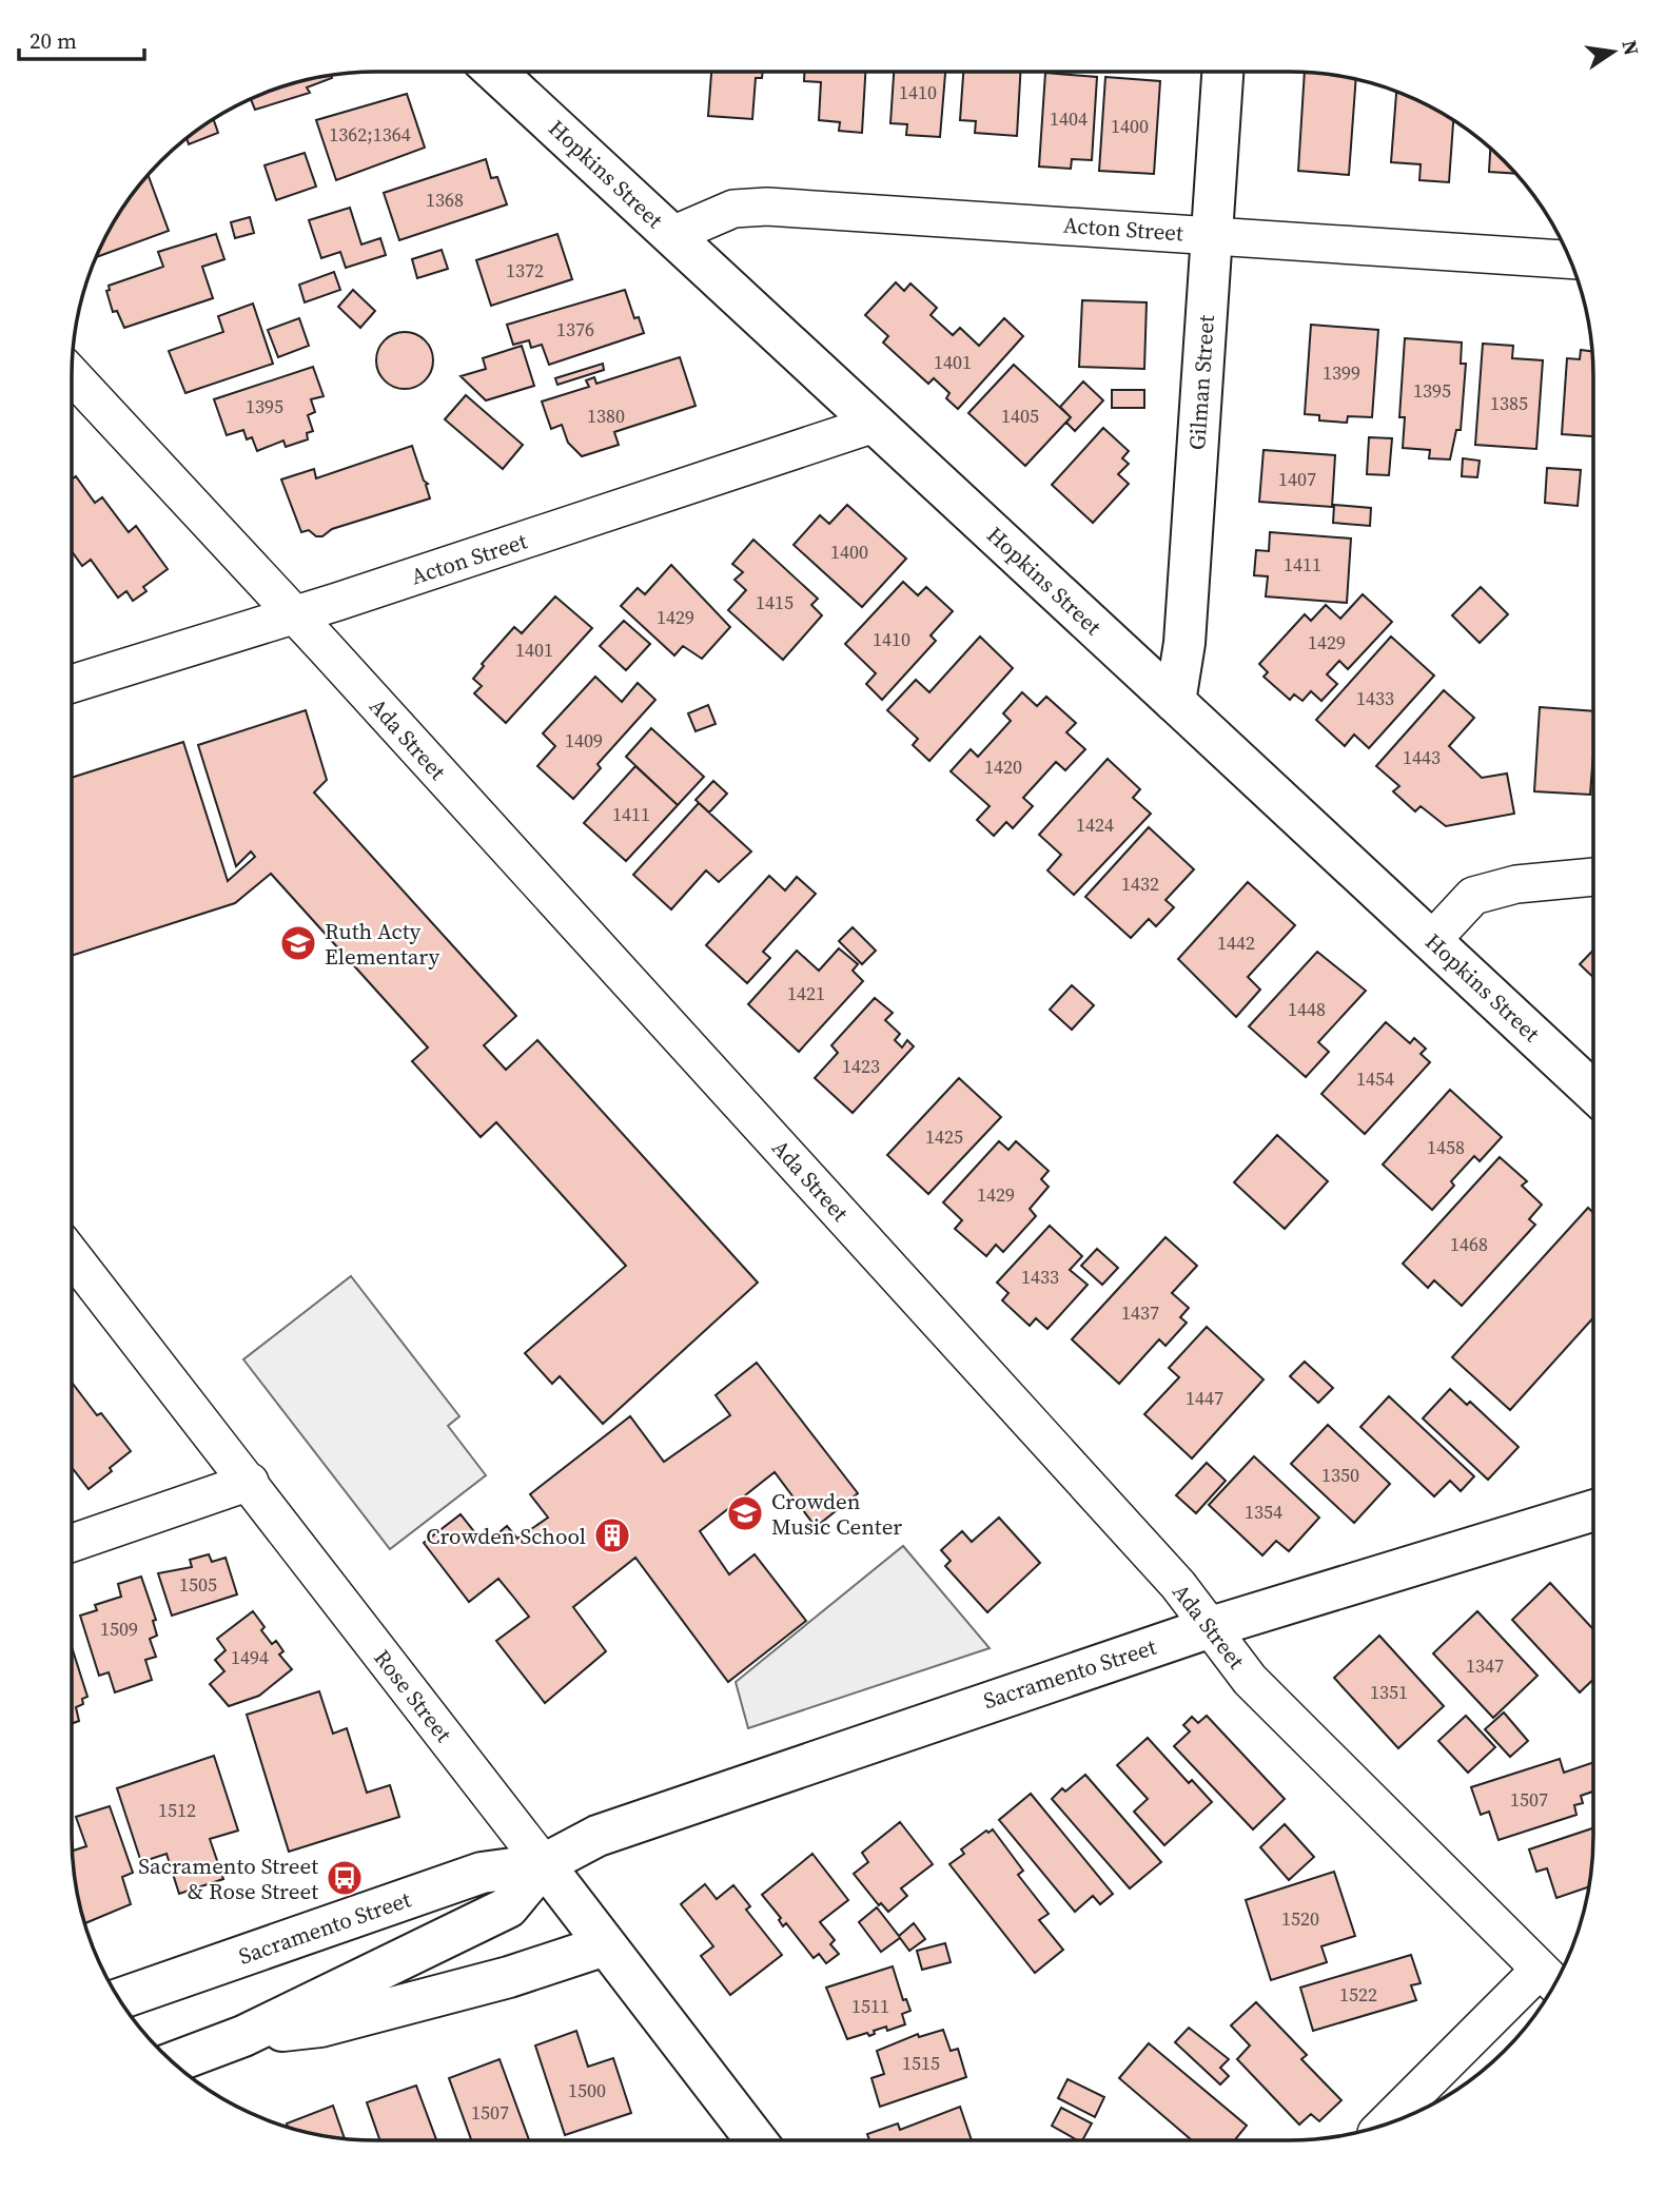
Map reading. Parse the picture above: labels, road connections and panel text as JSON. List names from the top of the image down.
{
  "streets": {
    "street": [
      "Hopkins Street",
      "Acton Street",
      "Gilman Street",
      "Ada Street",
      "Sacramento Street",
      "Rose Street"
    ]
  },
  "crossings": [
    ["Hopkins Street", "Acton Street"],
    ["Hopkins Street", "Gilman Street"],
    ["Acton Street", "Gilman Street"],
    ["Acton Street", "Ada Street"],
    ["Ada Street", "Sacramento Street"],
    ["Sacramento Street", "Rose Street"]
  ],
  "places": {
    "school or university": ["Ruth Acty Elementary", "Crowden Music Center"],
    "building": ["Crowden School"],
    "bus stop": ["Sacramento Street & Rose Street"]
  },
  "house_numbers": [
    "1410",
    "1404",
    "1400",
    "1362;1364",
    "1368",
    "1372",
    "1376",
    "1401",
    "1399",
    "1395",
    "1385",
    "1395",
    "1380",
    "1405",
    "1407",
    "1400",
    "1411",
    "1415",
    "1429",
    "1410",
    "1429",
    "1401",
    "1433",
    "1409",
    "1443",
    "1420",
    "1411",
    "1424",
    "1432",
    "1442",
    "1421",
    "1448",
    "1423",
    "1454",
    "1425",
    "1458",
    "1429",
    "1468",
    "1433",
    "1437",
    "1447",
    "1350",
    "1354",
    "1505",
    "1509",
    "1494",
    "1347",
    "1351",
    "1507",
    "1512",
    "1520",
    "1522",
    "1511",
    "1515",
    "1500",
    "1507"
  ],
  "scale_bar": "20 m",
  "north": "right"
}
